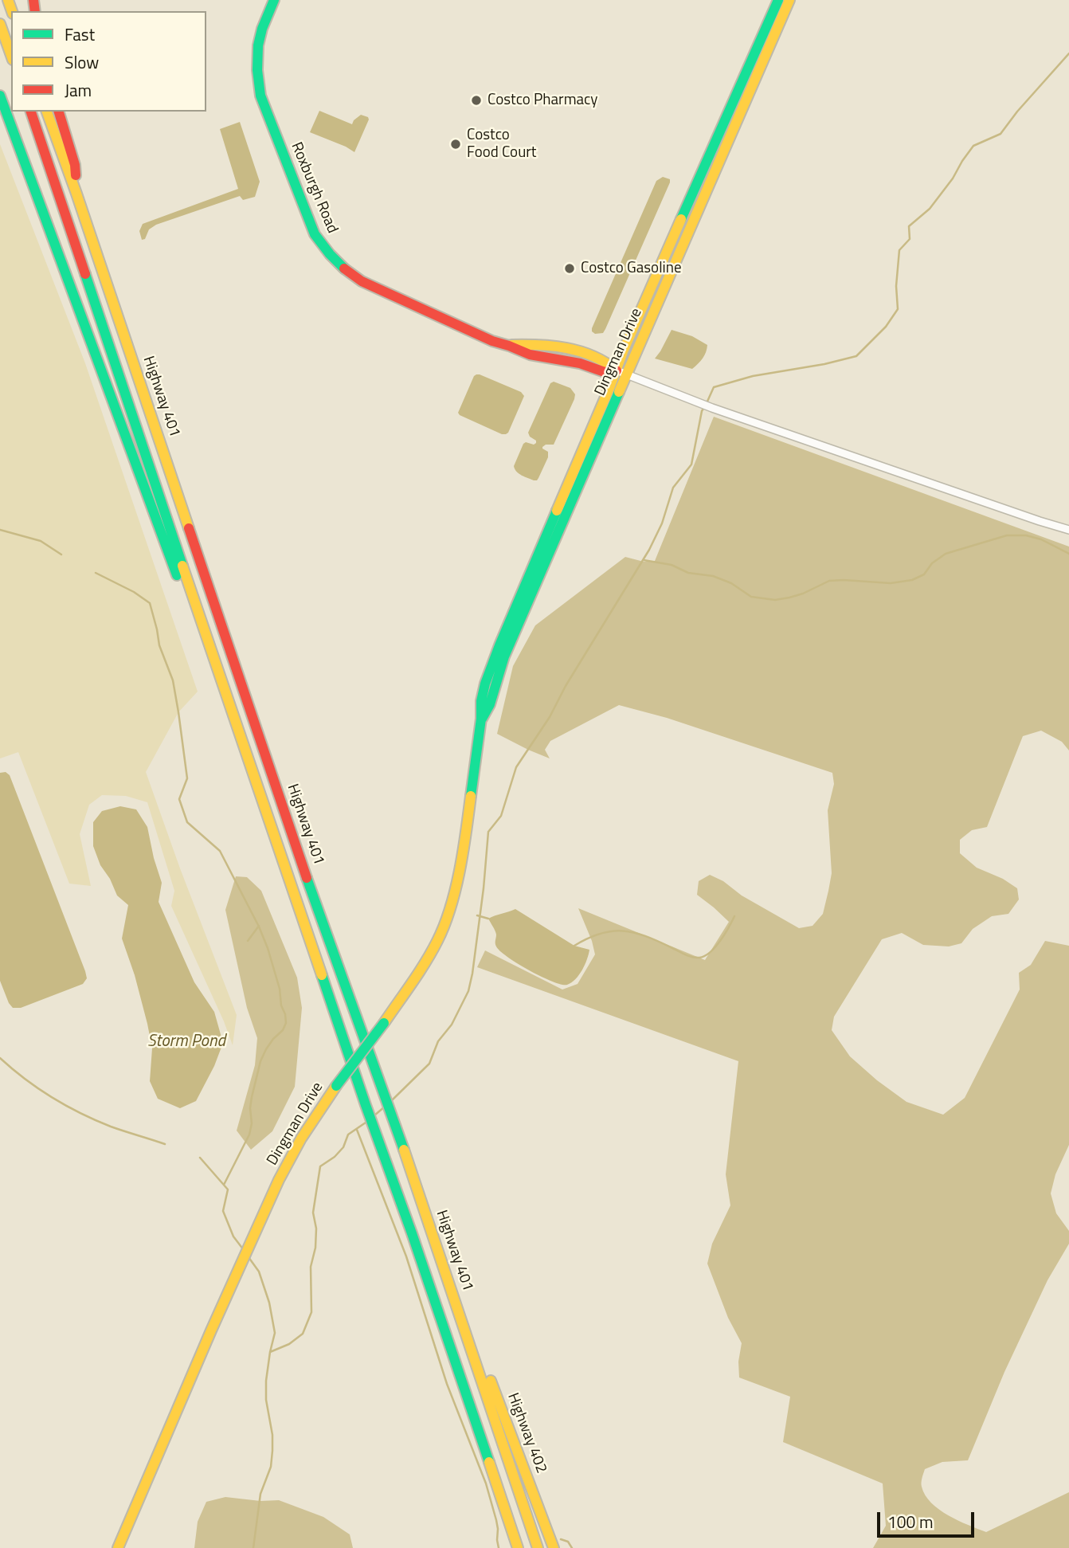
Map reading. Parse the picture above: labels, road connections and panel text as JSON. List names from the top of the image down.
{
  "streets": {
    "main road": [
      "Roxburgh Road",
      "Dingman Drive",
      "Highway 401",
      "Highway 402"
    ]
  },
  "crossings": [
    ["Roxburgh Road", "Dingman Drive"],
    ["Highway 401", "Highway 402"]
  ],
  "water": ["Storm Pond"],
  "places": ["Costco Pharmacy", "Costco Food Court", "Costco Gasoline"],
  "legend": ["Fast", "Slow", "Jam"],
  "scale_bar": "100 m"
}
